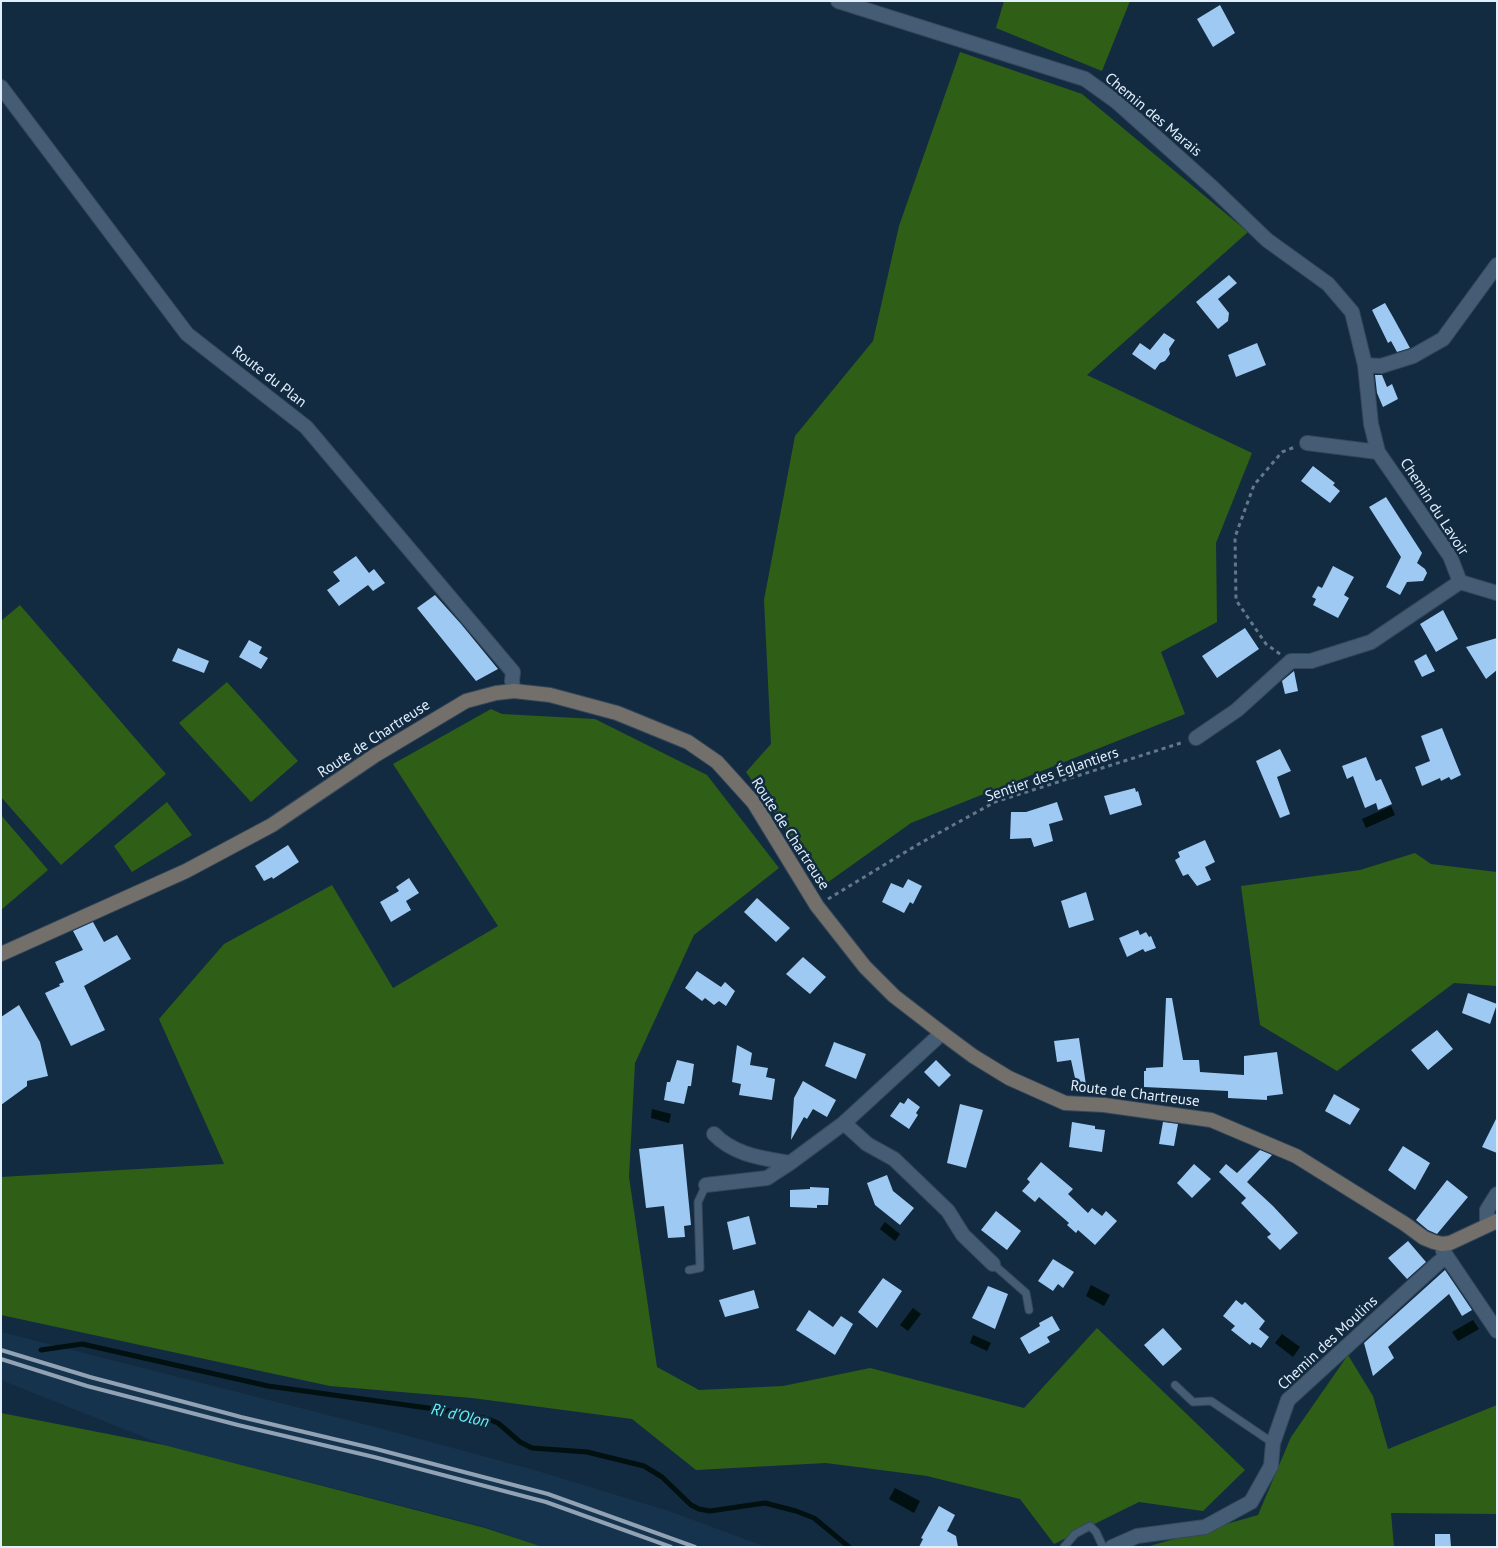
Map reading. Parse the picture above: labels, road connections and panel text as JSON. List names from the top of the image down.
{
  "streets": {
    "main road": ["Route de Chartreuse"],
    "street": [
      "Chemin des Marais",
      "Route du Plan",
      "Chemin du Lavoir",
      "Chemin des Moulins"
    ],
    "path": ["Sentier des Églantiers"]
  },
  "crossings": [
    ["Chemin des Marais", "Chemin du Lavoir"],
    ["Route du Plan", "Route de Chartreuse"],
    ["Route de Chartreuse", "Sentier des Églantiers"],
    ["Route de Chartreuse", "Chemin des Moulins"]
  ],
  "water": ["Ri d'Olon"]
}
